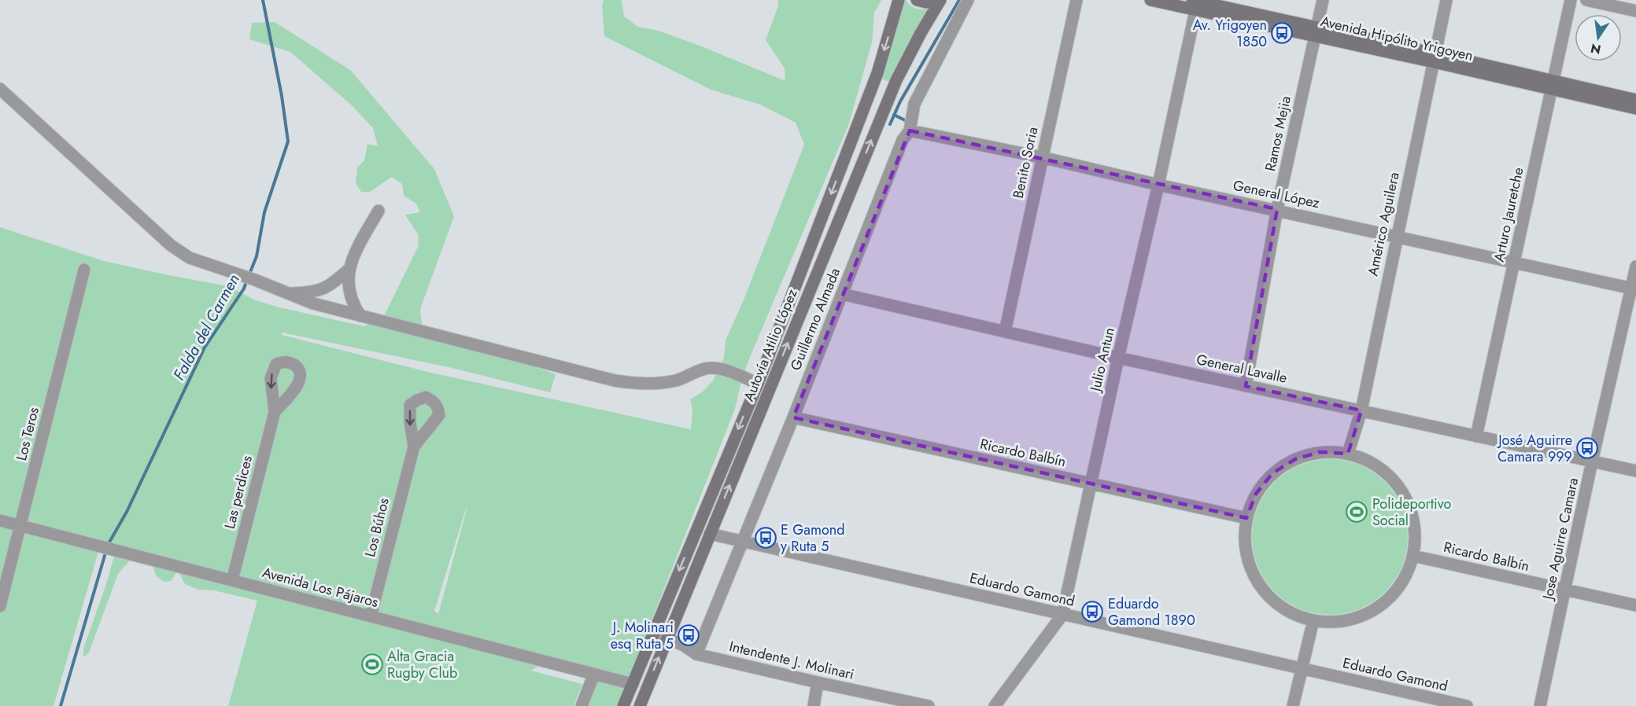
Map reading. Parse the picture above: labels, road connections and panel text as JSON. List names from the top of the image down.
{
  "streets": {
    "main road": ["Avenida Hipólito Yrigoyen", "Autovía Atilio López"],
    "street": [
      "Ramos Mejia",
      "Benito Soria",
      "General López",
      "Arturo Jauretche",
      "Américo Aguilera",
      "Guillermo Almada",
      "Julio Antun",
      "General Lavalle",
      "Los Teros",
      "Ricardo Balbín",
      "Las perdices",
      "Los Búhos",
      "Jose Aguirre Camara",
      "Avenida Los Pájaros",
      "Eduardo Gamond",
      "Intendente J. Molinari"
    ]
  },
  "crossings": [
    ["Avenida Hipólito Yrigoyen", "Ramos Mejia"],
    ["Avenida Hipólito Yrigoyen", "Arturo Jauretche"],
    ["Avenida Hipólito Yrigoyen", "Américo Aguilera"],
    ["Avenida Hipólito Yrigoyen", "Julio Antun"],
    ["Ramos Mejia", "General López"],
    ["Ramos Mejia", "General Lavalle"],
    ["Benito Soria", "General López"],
    ["Benito Soria", "General Lavalle"],
    ["General López", "Arturo Jauretche"],
    ["General López", "Américo Aguilera"],
    ["General López", "Guillermo Almada"],
    ["General López", "Julio Antun"],
    ["General López", "Jose Aguirre Camara"],
    ["Arturo Jauretche", "General Lavalle"],
    ["Américo Aguilera", "General Lavalle"],
    ["Guillermo Almada", "General Lavalle"],
    ["Guillermo Almada", "Ricardo Balbín"],
    ["Guillermo Almada", "Eduardo Gamond"],
    ["Guillermo Almada", "Intendente J. Molinari"],
    ["Autovía Atilio López", "Avenida Los Pájaros"],
    ["Autovía Atilio López", "Eduardo Gamond"],
    ["Autovía Atilio López", "Intendente J. Molinari"],
    ["Julio Antun", "General Lavalle"],
    ["Julio Antun", "Ricardo Balbín"],
    ["Julio Antun", "Eduardo Gamond"],
    ["General Lavalle", "Jose Aguirre Camara"],
    ["Los Teros", "Avenida Los Pájaros"],
    ["Ricardo Balbín", "Jose Aguirre Camara"],
    ["Las perdices", "Avenida Los Pájaros"],
    ["Los Búhos", "Avenida Los Pájaros"]
  ],
  "water": ["Falda del Carmen"],
  "places": {
    "bus stop": [
      "Av. Yrigoyen 1850",
      "José Aguirre Camara 999",
      "E Gamond y Ruta 5",
      "Eduardo Gamond 1890",
      "J. Molinari esq Ruta 5"
    ],
    "sports": ["Polideportivo Social", "Alta Gracia Rugby Club"]
  },
  "north": "bottom"
}
